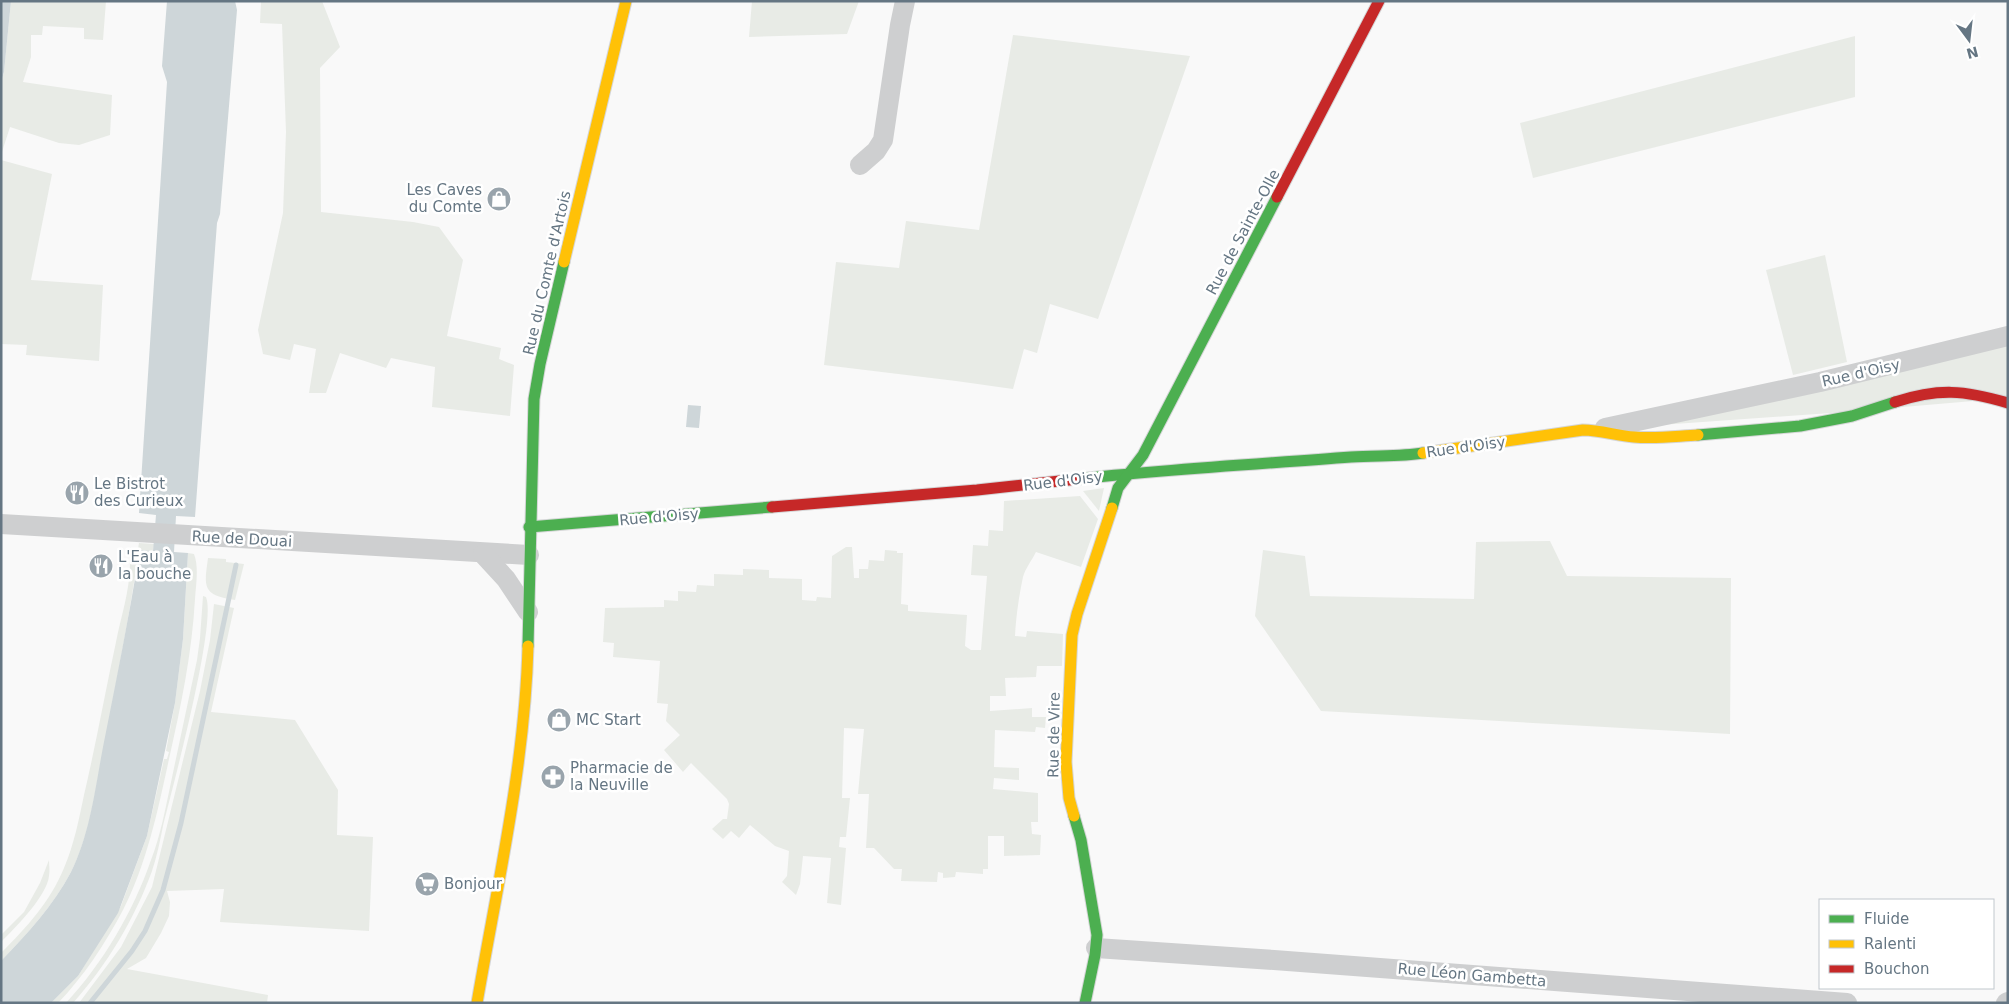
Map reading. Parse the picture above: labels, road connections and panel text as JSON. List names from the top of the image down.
{
  "streets": {
    "street": [
      "Rue de Sainte-Olle",
      "Rue du Comte d'Artois",
      "Rue d'Oisy",
      "Rue de Douai",
      "Rue de Vire",
      "Rue Léon Gambetta"
    ]
  },
  "crossings": [
    ["Rue de Sainte-Olle", "Rue d'Oisy"],
    ["Rue de Sainte-Olle", "Rue de Vire"],
    ["Rue du Comte d'Artois", "Rue d'Oisy"],
    ["Rue du Comte d'Artois", "Rue de Douai"],
    ["Rue d'Oisy", "Rue de Vire"],
    ["Rue de Vire", "Rue Léon Gambetta"]
  ],
  "places": {
    "shop": ["Les Caves du Comte", "MC Start"],
    "restaurant": ["Le Bistrot des Curieux", "L'Eau à la bouche"],
    "pharmacy": ["Pharmacie de la Neuville"],
    "supermarket": ["Bonjour"]
  },
  "legend": ["Fluide", "Ralenti", "Bouchon"],
  "north": "bottom"
}
